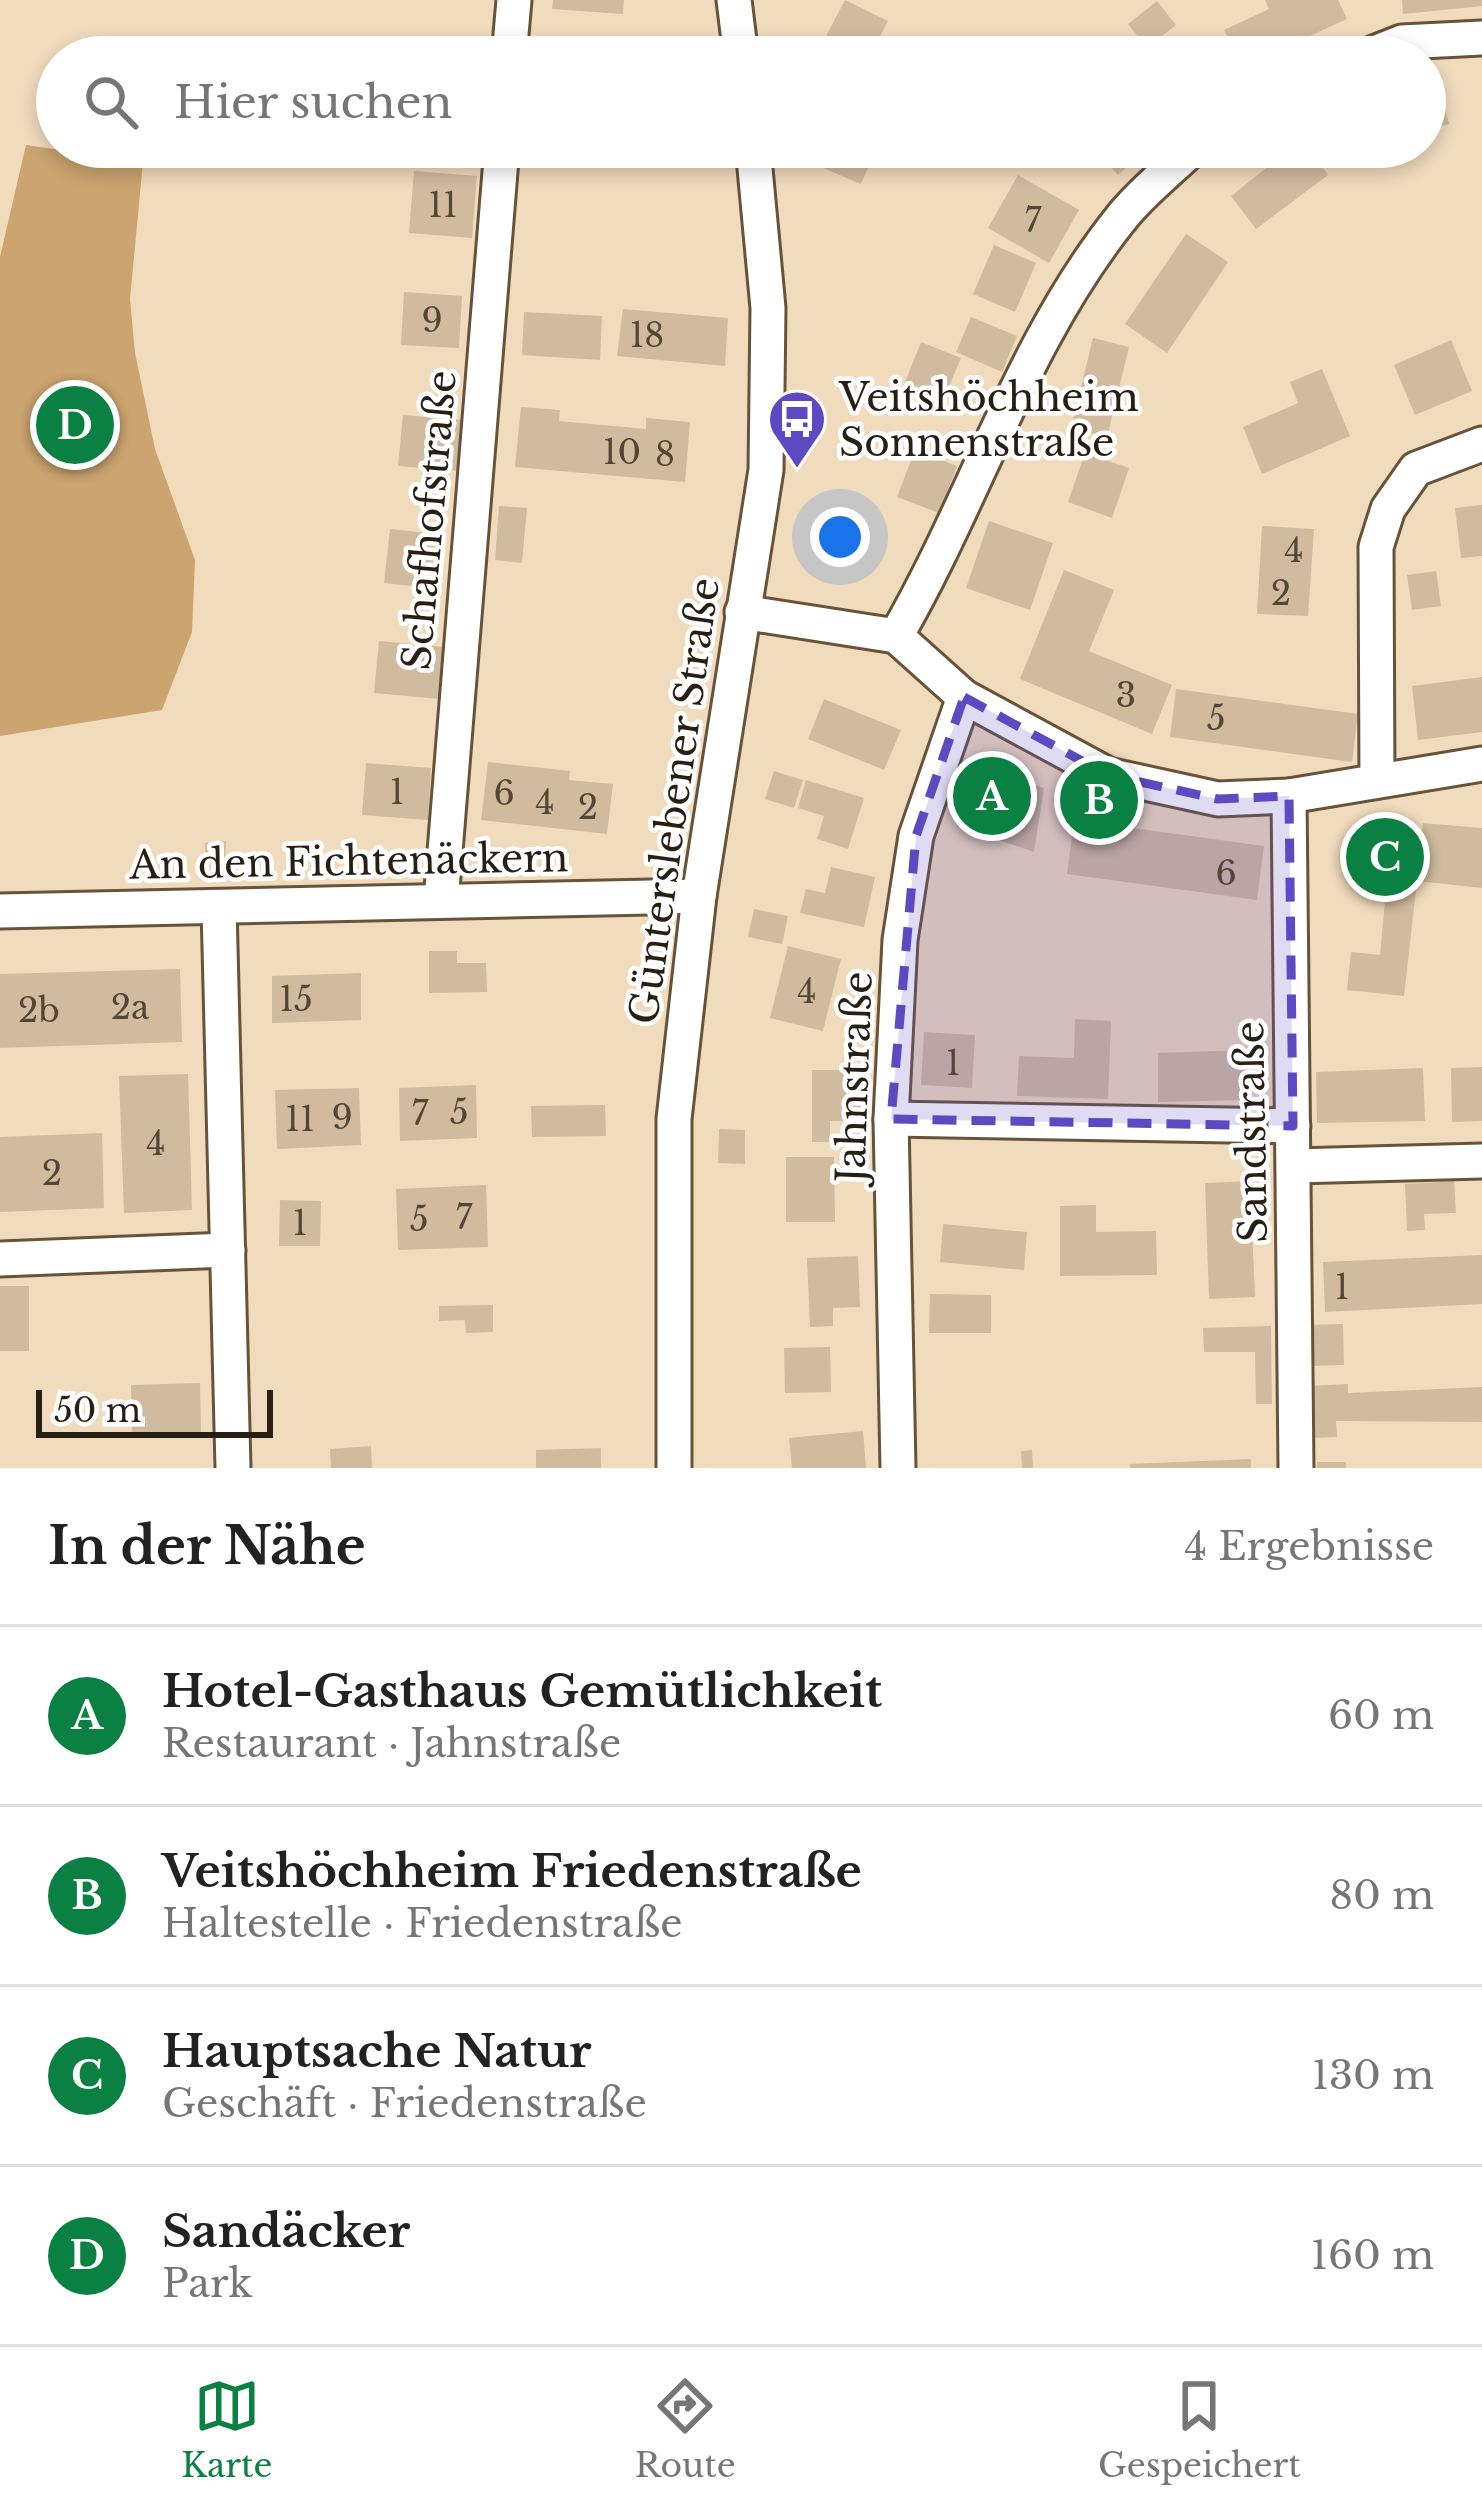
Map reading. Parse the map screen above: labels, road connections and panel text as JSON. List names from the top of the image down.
{
  "streets": {
    "street": [
      "Schafhofstraße",
      "Günterslebener Straße",
      "An den Fichtenäckern",
      "Jahnstraße",
      "Sandstraße"
    ]
  },
  "crossings": [
    ["Schafhofstraße", "An den Fichtenäckern"],
    ["Günterslebener Straße", "An den Fichtenäckern"]
  ],
  "places": {
    "bus stop": ["Veitshöchheim Sonnenstraße"]
  },
  "house_numbers": [
    "11",
    "7",
    "9",
    "18",
    "10",
    "8",
    "4",
    "2",
    "3",
    "5",
    "1",
    "6",
    "4",
    "2",
    "6",
    "4",
    "15",
    "2a",
    "2b",
    "1",
    "5",
    "7",
    "9",
    "11",
    "4",
    "2",
    "7",
    "5",
    "1",
    "1"
  ],
  "scale_bar": "50 m",
  "page": {
    "search": "Hier suchen",
    "pins": [
      "D",
      "A",
      "B",
      "C"
    ],
    "scale": "50 m",
    "heading": ["In der Nähe", "4 Ergebnisse"],
    "list": [
      {
        "mark": "A",
        "name": "Hotel-Gasthaus Gemütlichkeit",
        "note": "Restaurant · Jahnstraße",
        "value": "60 m"
      },
      {
        "mark": "B",
        "name": "Veitshöchheim Friedenstraße",
        "note": "Haltestelle · Friedenstraße",
        "value": "80 m"
      },
      {
        "mark": "C",
        "name": "Hauptsache Natur",
        "note": "Geschäft · Friedenstraße",
        "value": "130 m"
      },
      {
        "mark": "D",
        "name": "Sandäcker",
        "note": "Park",
        "value": "160 m"
      }
    ],
    "nav": ["Karte", "Route", "Gespeichert"]
  }
}
